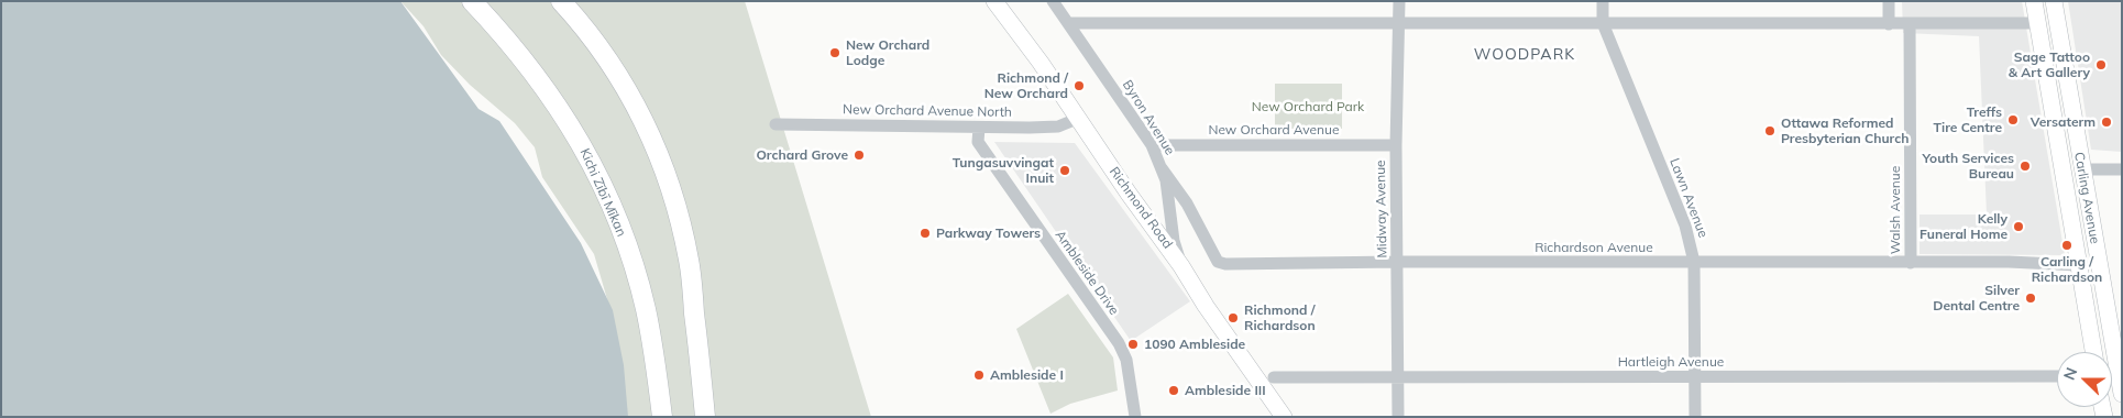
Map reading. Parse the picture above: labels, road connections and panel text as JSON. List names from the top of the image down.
{
  "streets": {
    "highway": ["Kichi Zībī Mīkan"],
    "main road": ["Carling Avenue", "Richmond Road"],
    "street": [
      "New Orchard Avenue North",
      "Byron Avenue",
      "New Orchard Avenue",
      "Lawn Avenue",
      "Midway Avenue",
      "Walsh Avenue",
      "Richardson Avenue",
      "Ambleside Drive",
      "Hartleigh Avenue"
    ]
  },
  "crossings": [
    ["New Orchard Avenue North", "Richmond Road"],
    ["New Orchard Avenue North", "Ambleside Drive"],
    ["Byron Avenue", "New Orchard Avenue"],
    ["Byron Avenue", "Richmond Road"],
    ["Byron Avenue", "Richardson Avenue"],
    ["New Orchard Avenue", "Midway Avenue"],
    ["Lawn Avenue", "Richardson Avenue"],
    ["Lawn Avenue", "Hartleigh Avenue"],
    ["Carling Avenue", "Richardson Avenue"],
    ["Midway Avenue", "Richardson Avenue"],
    ["Midway Avenue", "Hartleigh Avenue"],
    ["Walsh Avenue", "Richardson Avenue"]
  ],
  "districts": ["WOODPARK"],
  "parks": ["New Orchard Park"],
  "places": [
    "New Orchard Lodge",
    "Sage Tattoo & Art Gallery",
    "Richmond / New Orchard",
    "Treffs Tire Centre",
    "Versaterm",
    "Ottawa Reformed Presbyterian Church",
    "Orchard Grove",
    "Youth Services Bureau",
    "Tungasuvvingat Inuit",
    "Kelly Funeral Home",
    "Parkway Towers",
    "Carling / Richardson",
    "Silver Dental Centre",
    "Richmond / Richardson",
    "1090 Ambleside",
    "Ambleside I",
    "Ambleside III"
  ],
  "north": "left"
}
